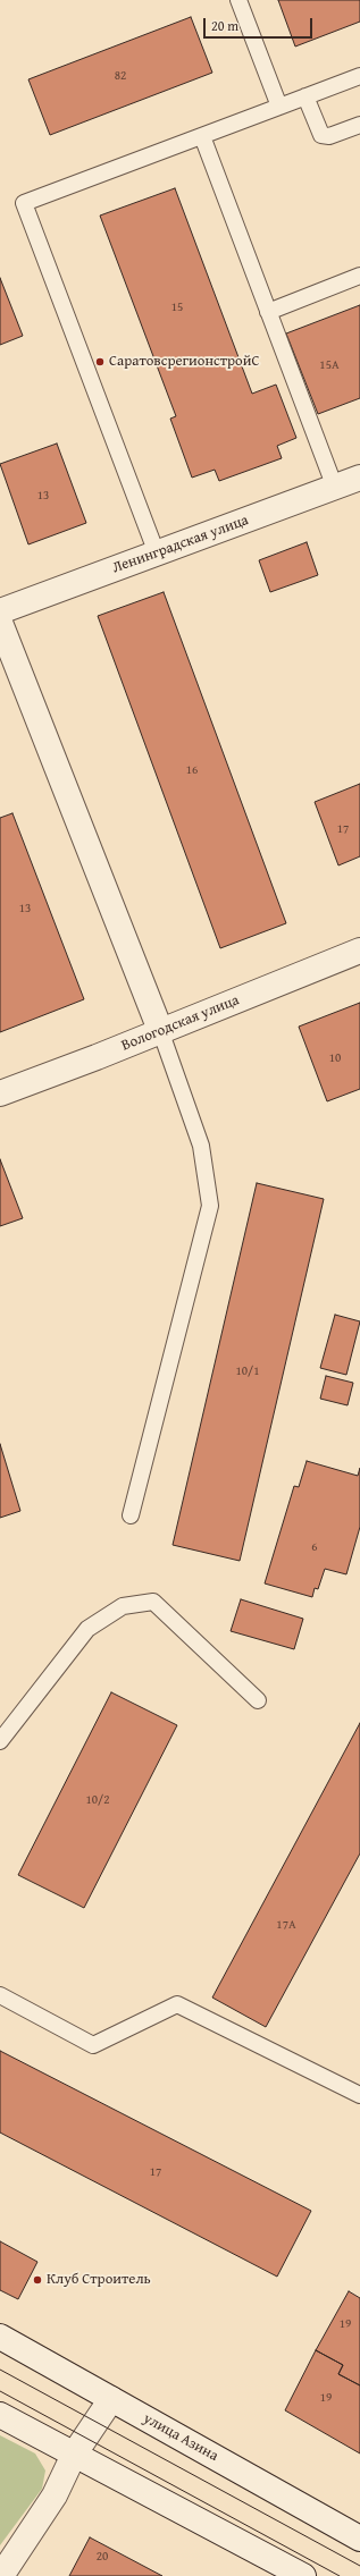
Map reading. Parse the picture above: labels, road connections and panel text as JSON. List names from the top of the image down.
{
  "streets": {
    "street": ["Ленинградская улица", "Вологодская улица", "улица Азина"]
  },
  "places": ["СаратовсрегионстройС", "Клуб Строитель"],
  "house_numbers": [
    "82",
    "15",
    "15А",
    "13",
    "16",
    "17",
    "13",
    "10",
    "10/1",
    "6",
    "10/2",
    "17А",
    "17",
    "19",
    "19",
    "20"
  ],
  "scale_bar": "20 m"
}
